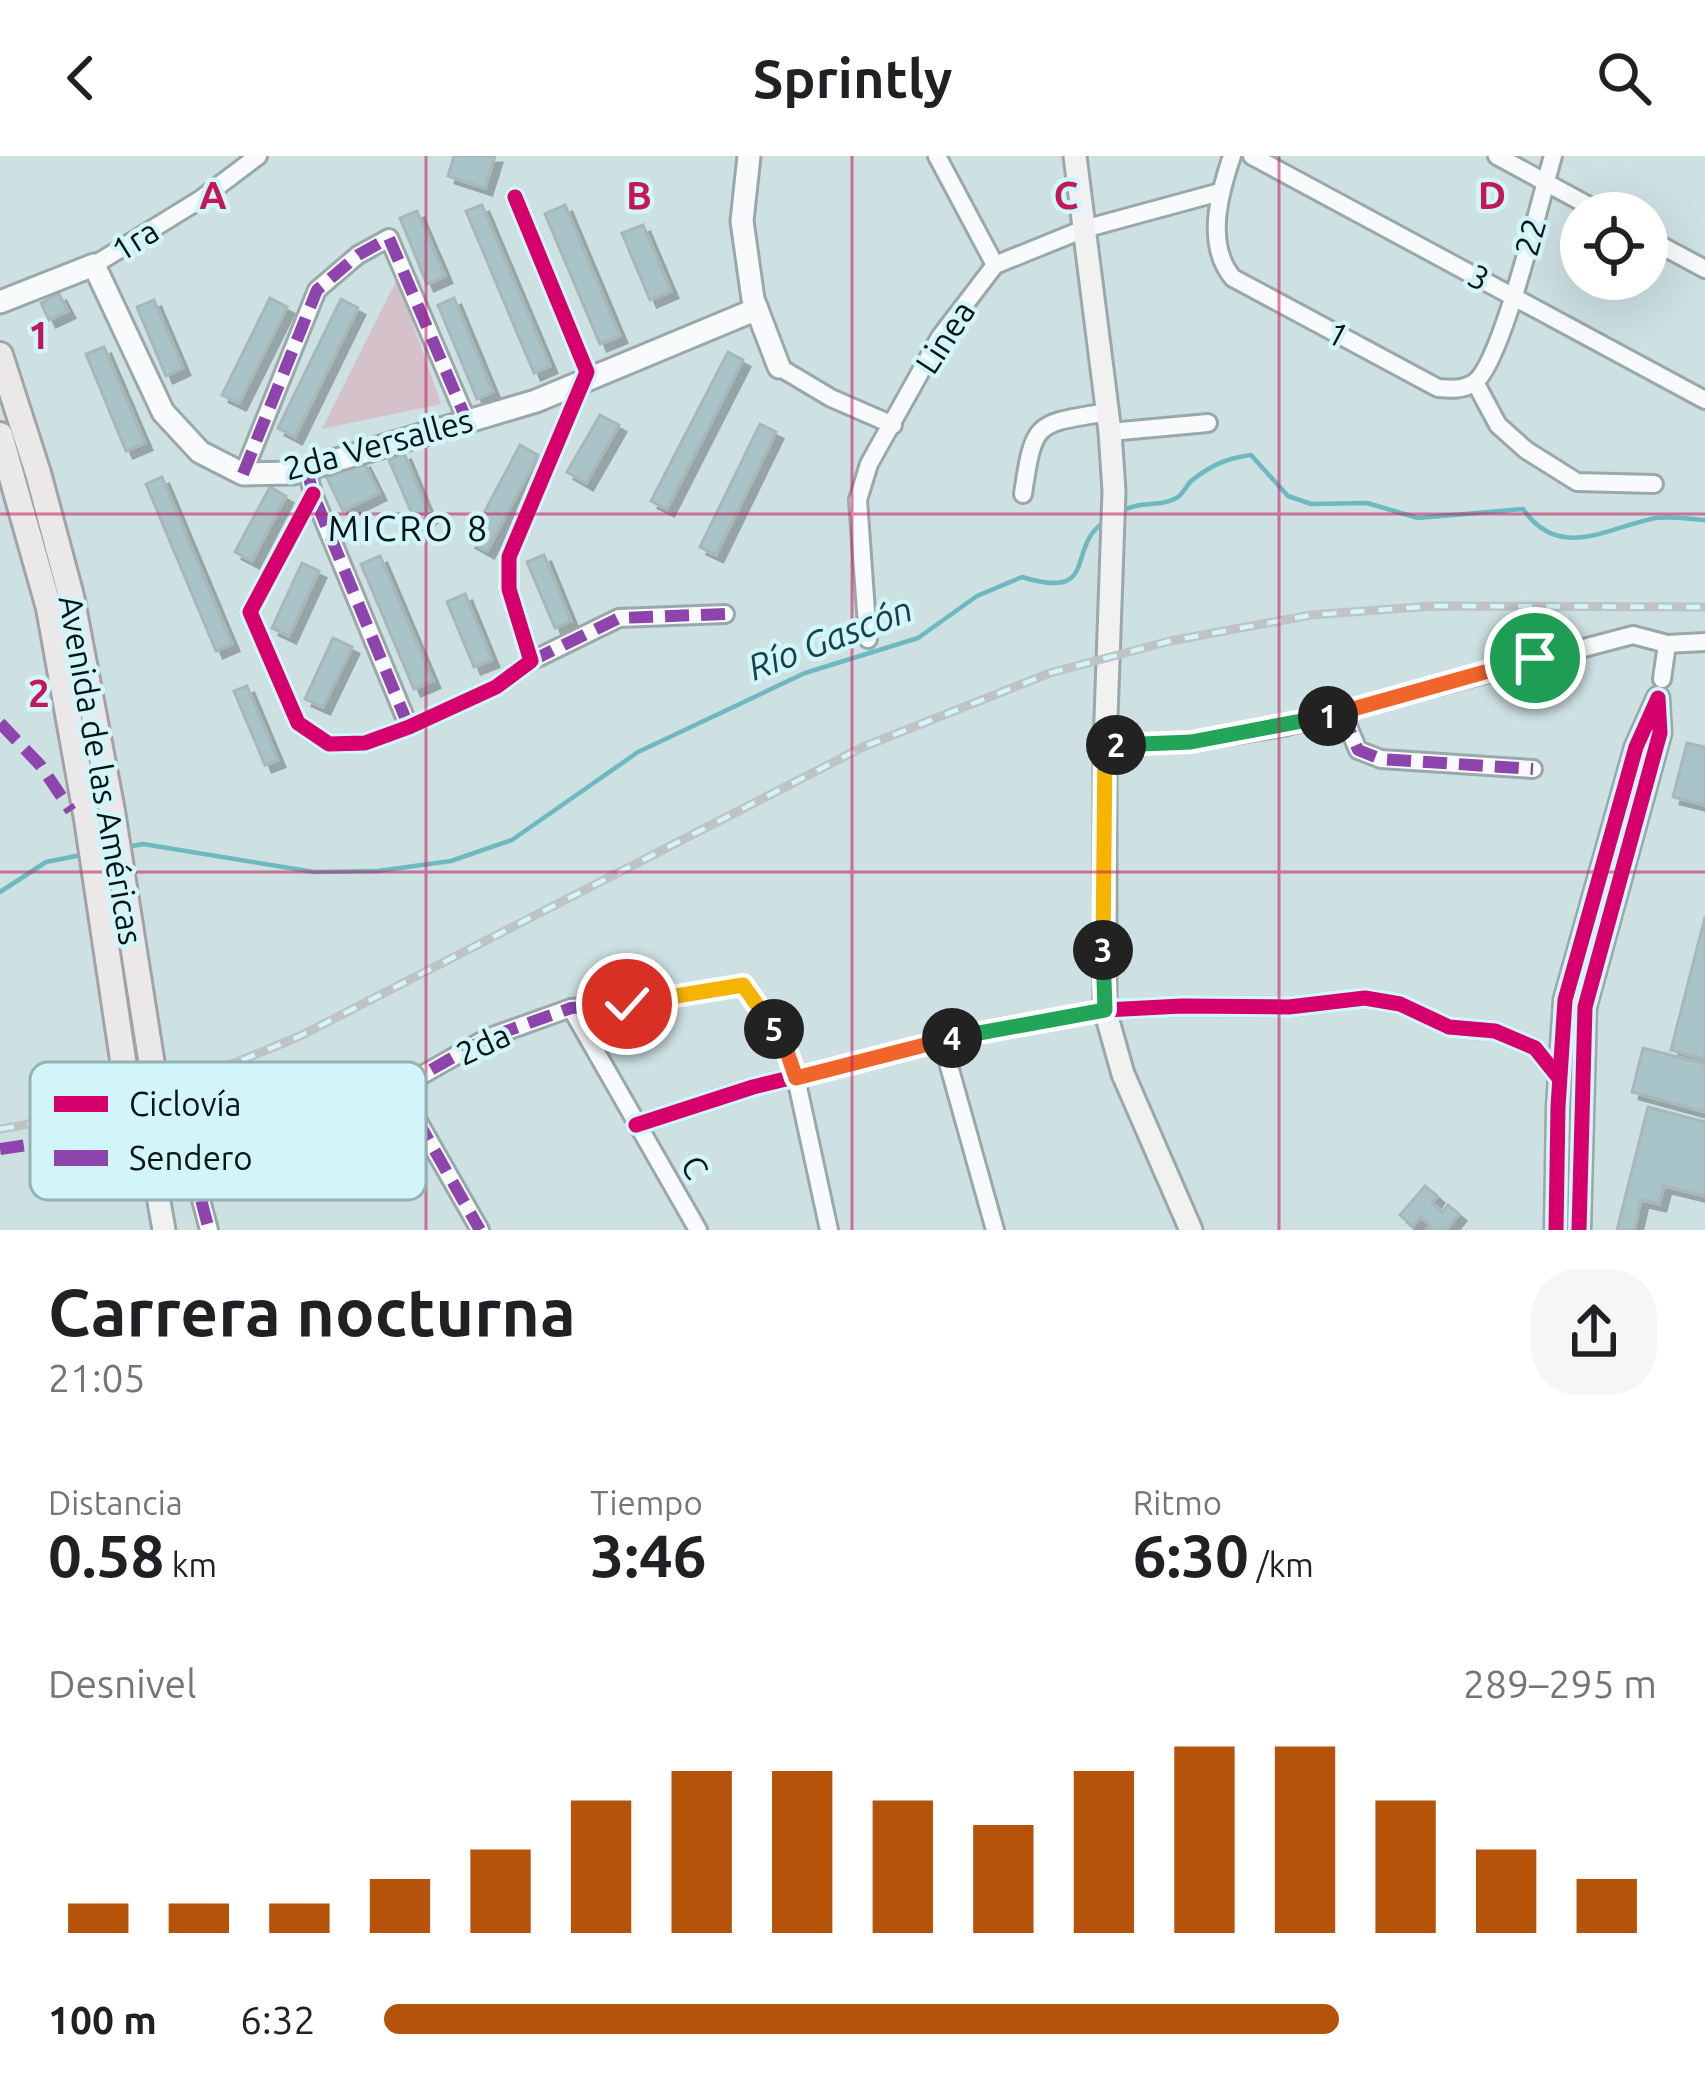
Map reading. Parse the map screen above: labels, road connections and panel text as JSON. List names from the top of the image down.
{
  "streets": {
    "main road": ["Avenida de las Américas"],
    "street": [
      "22",
      "1ra",
      "3",
      "1",
      "Linea",
      "2da Versalles",
      "2da",
      "C"
    ]
  },
  "crossings": [
    ["22", "3"],
    ["22", "1"],
    ["1ra", "2da Versalles"],
    ["1", "Linea"],
    ["2da", "C"]
  ],
  "districts": ["MICRO 8"],
  "water": ["Río Gascón"],
  "legend": ["Ciclovía", "Sendero"],
  "page": {
    "header": "Sprintly",
    "pins": [
      "1",
      "2",
      "3",
      "5",
      "4"
    ],
    "heading": ["Carrera nocturna", "21:05"],
    "stats": [
      ["Distancia", "0.58 km"],
      ["Tiempo", "3:46"],
      ["Ritmo", "6:30 /km"]
    ],
    "chart": ["Desnivel", "289–295 m"],
    "list": [
      {
        "name": "100 m",
        "note": "6:32"
      }
    ]
  },
  "grid": {
    "columns": [
      "A",
      "B",
      "C",
      "D"
    ],
    "rows": ["1", "2"]
  }
}
